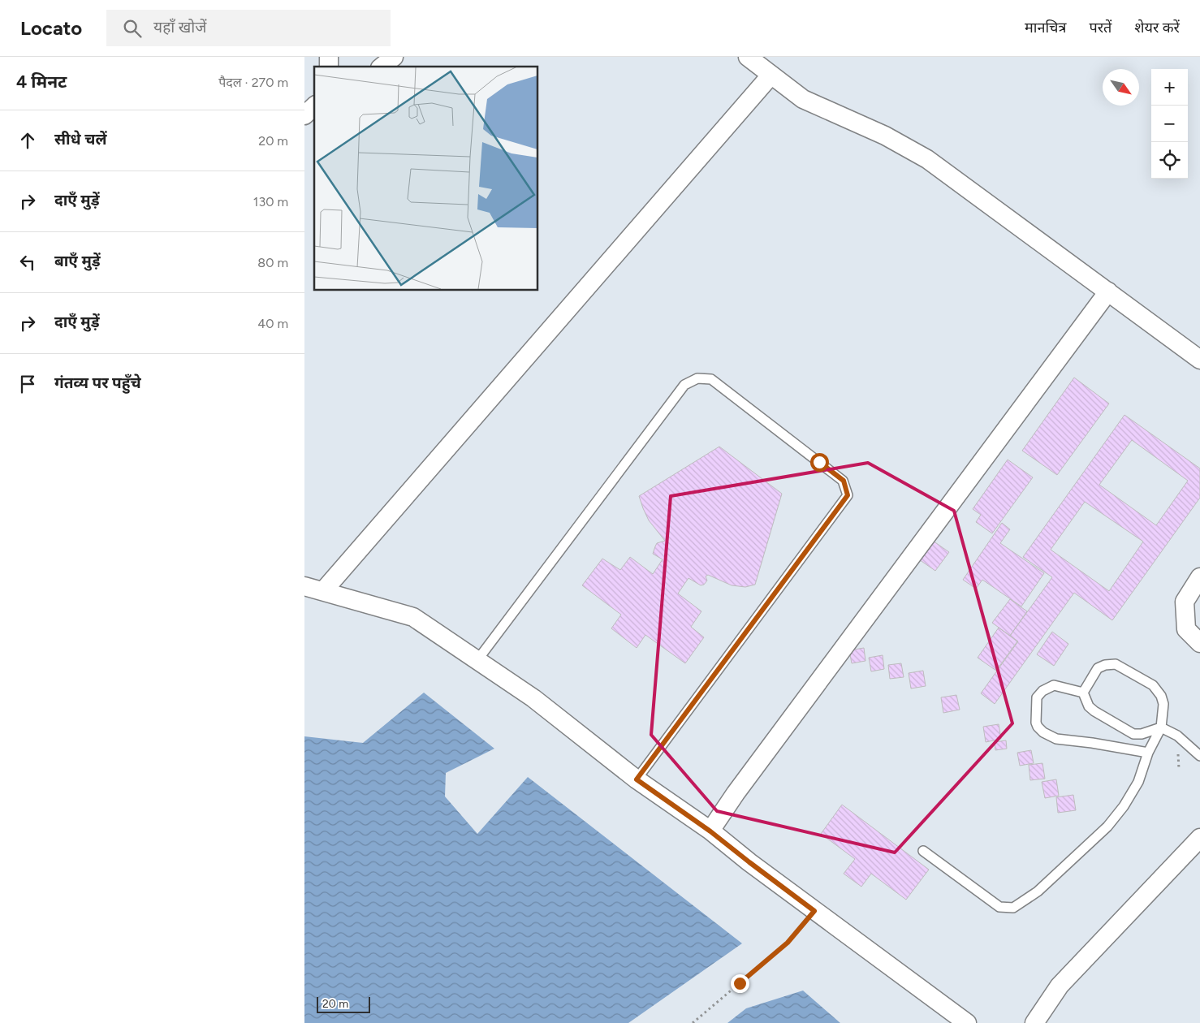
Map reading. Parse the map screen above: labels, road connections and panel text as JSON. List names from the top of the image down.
{
  "scale_bar": "20 m",
  "north": "bottom right",
  "page": {
    "header": "Locato",
    "search": "यहाँ खोजें",
    "nav": ["मानचित्र", "परतें", "शेयर करें"],
    "heading": ["4 मिनट", "पैदल · 270 m"],
    "map_buttons": ["+", "−"],
    "list": [
      ["सीधे चलें", "20 m"],
      ["दाएँ मुड़ें", "130 m"],
      ["बाएँ मुड़ें", "80 m"],
      ["दाएँ मुड़ें", "40 m"],
      "गंतव्य पर पहुँचे"
    ],
    "scale": "20 m"
  }
}
